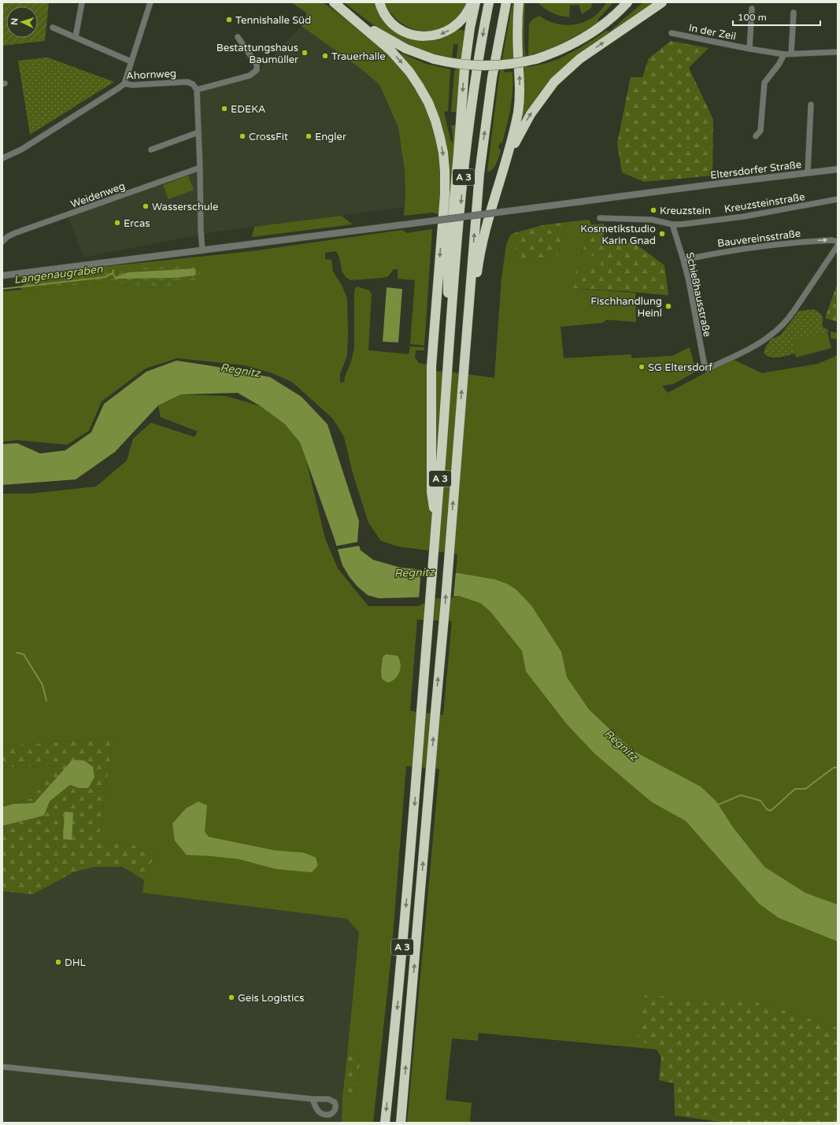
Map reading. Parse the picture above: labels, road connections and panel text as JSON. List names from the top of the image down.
{
  "streets": {
    "highway": ["A 3"],
    "street": [
      "In der Zeil",
      "Ahornweg",
      "Eltersdorfer Straße",
      "Weidenweg",
      "Kreuzsteinstraße",
      "Bauvereinsstraße",
      "Schießhausstraße"
    ]
  },
  "crossings": [
    ["Kreuzsteinstraße", "Schießhausstraße"],
    ["Bauvereinsstraße", "Schießhausstraße"]
  ],
  "one_way": ["Bauvereinsstraße"],
  "water": ["Langenaugraben", "Regnitz"],
  "places": [
    "Tennishalle Süd",
    "Bestattungshaus Baumüller",
    "Trauerhalle",
    "EDEKA",
    "CrossFit",
    "Engler",
    "Wasserschule",
    "Kreuzstein",
    "Ercas",
    "Kosmetikstudio Karin Gnad",
    "Fischhandlung Heinl",
    "SG Eltersdorf",
    "DHL",
    "Geis Logistics"
  ],
  "scale_bar": "100 m",
  "north": "left"
}
